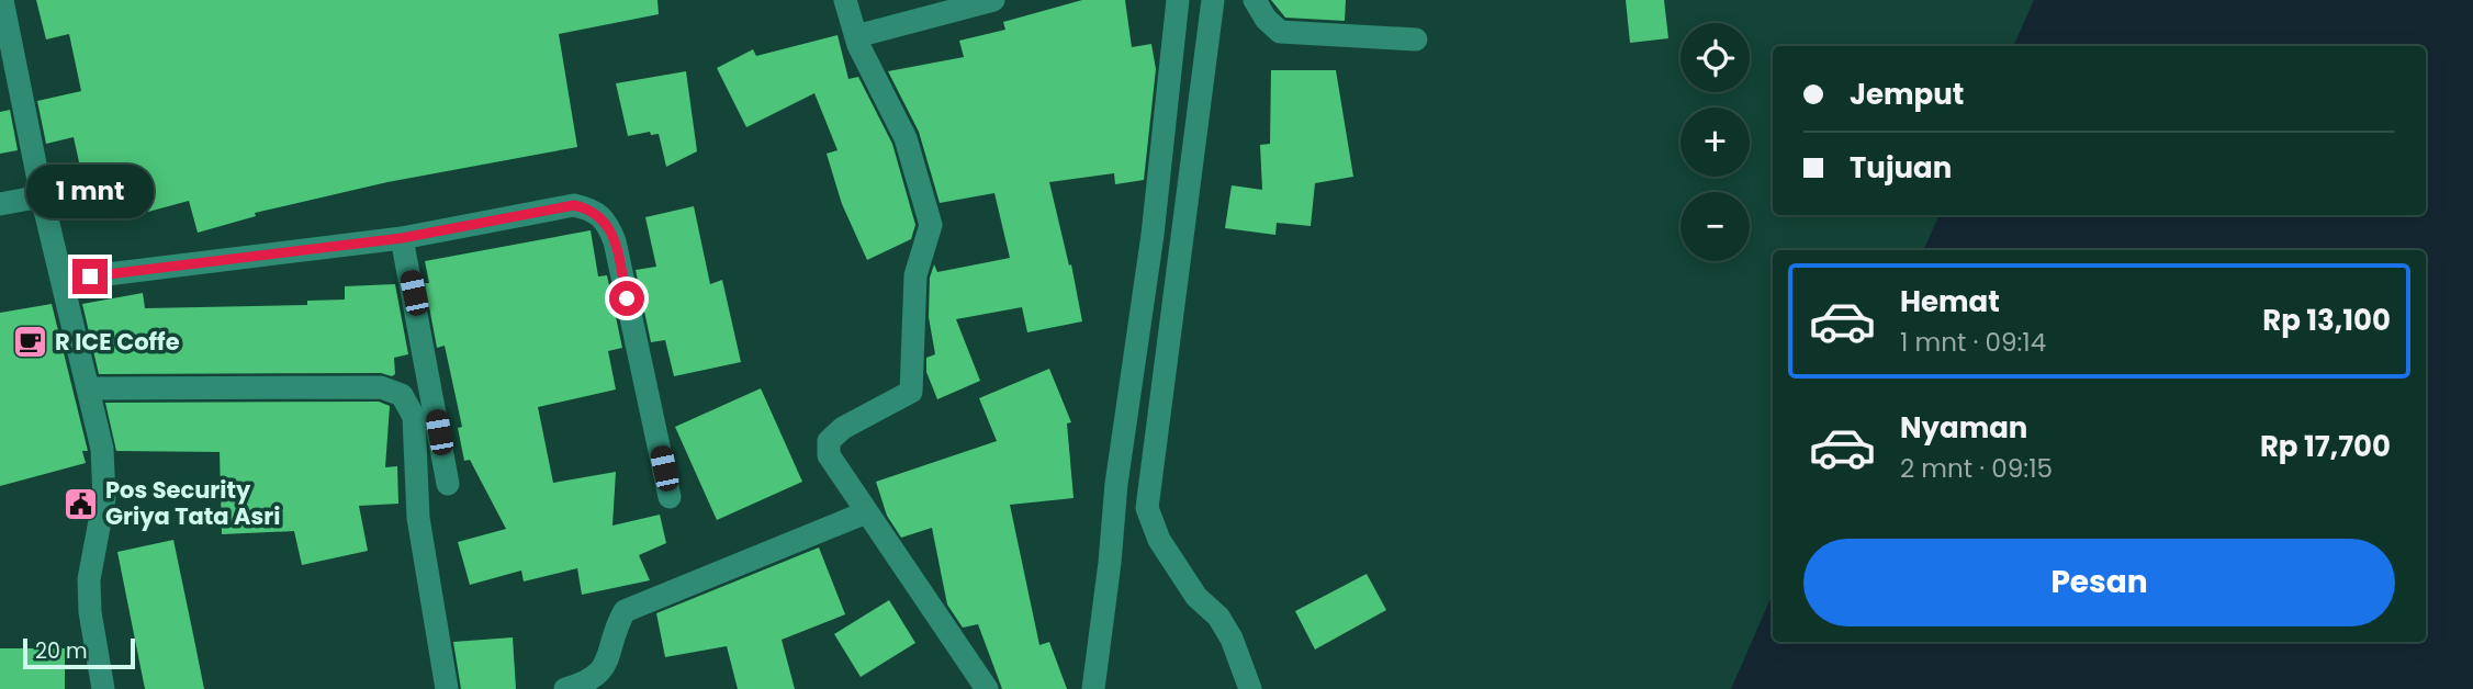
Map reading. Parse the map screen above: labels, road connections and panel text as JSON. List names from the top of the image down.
{
  "places": {
    "cafe": ["R ICE Coffe"],
    "public building": ["Pos Security Griya Tata Asri"]
  },
  "scale_bar": "20 m",
  "page": {
    "map_buttons": ["+", "−"],
    "banner": ["Jemput", "Tujuan"],
    "bubble": "1 mnt",
    "list": [
      {
        "name": "Hemat",
        "note": "1 mnt · 09:14",
        "value": "Rp 13,100"
      },
      {
        "name": "Nyaman",
        "note": "2 mnt · 09:15",
        "value": "Rp 17,700"
      }
    ],
    "buttons": "Pesan",
    "scale": "20 m"
  }
}
